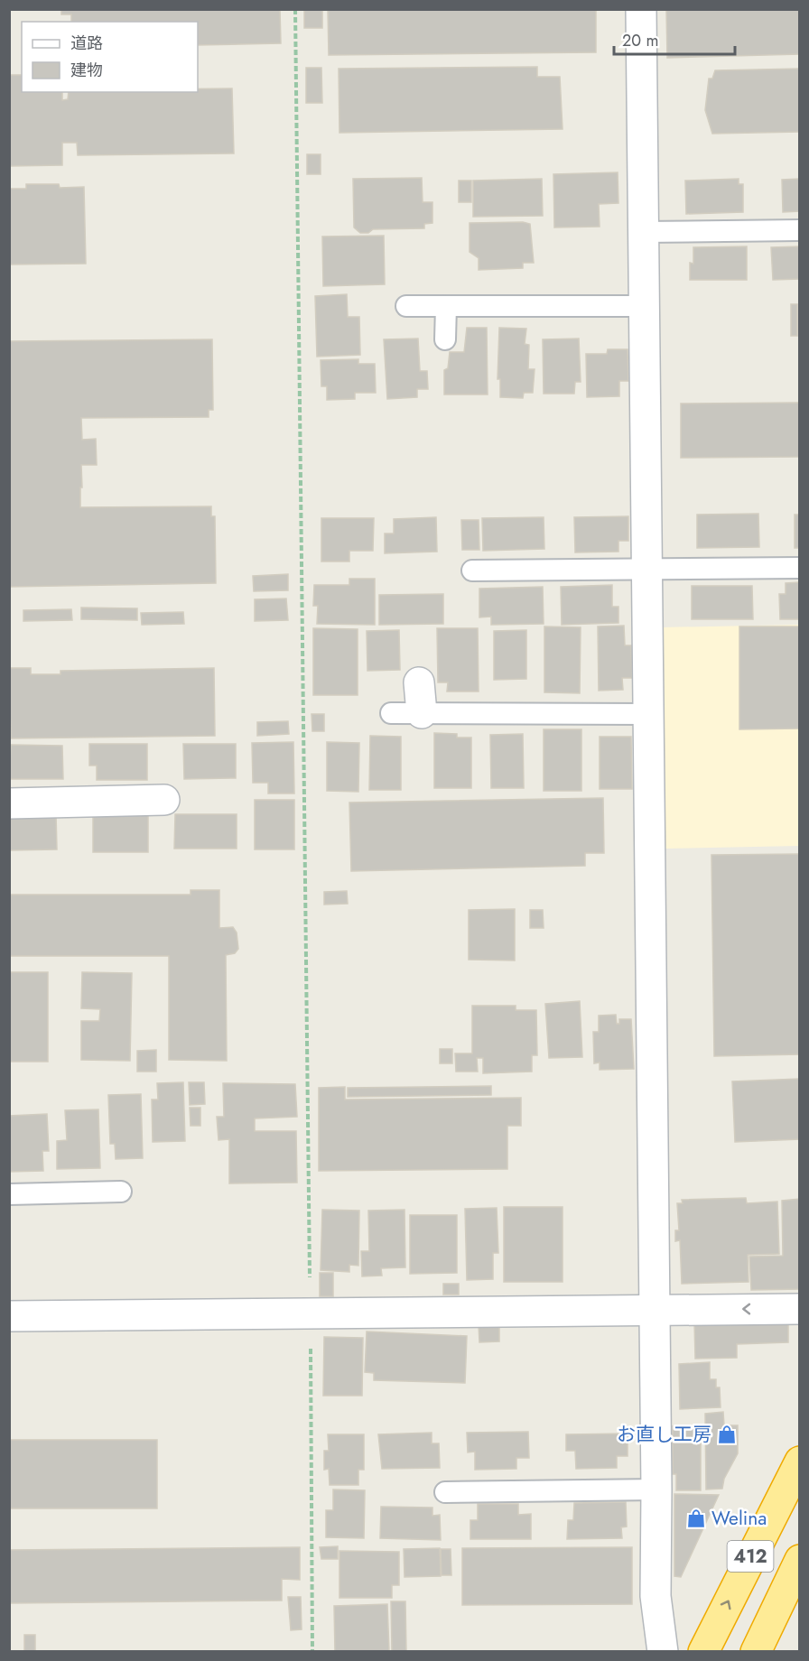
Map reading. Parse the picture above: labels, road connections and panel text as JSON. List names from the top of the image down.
{
  "streets": {
    "highway": ["412"]
  },
  "places": {
    "shop": ["お直し工房", "Welina"]
  },
  "legend": ["道路", "建物"],
  "scale_bar": "20 m"
}
